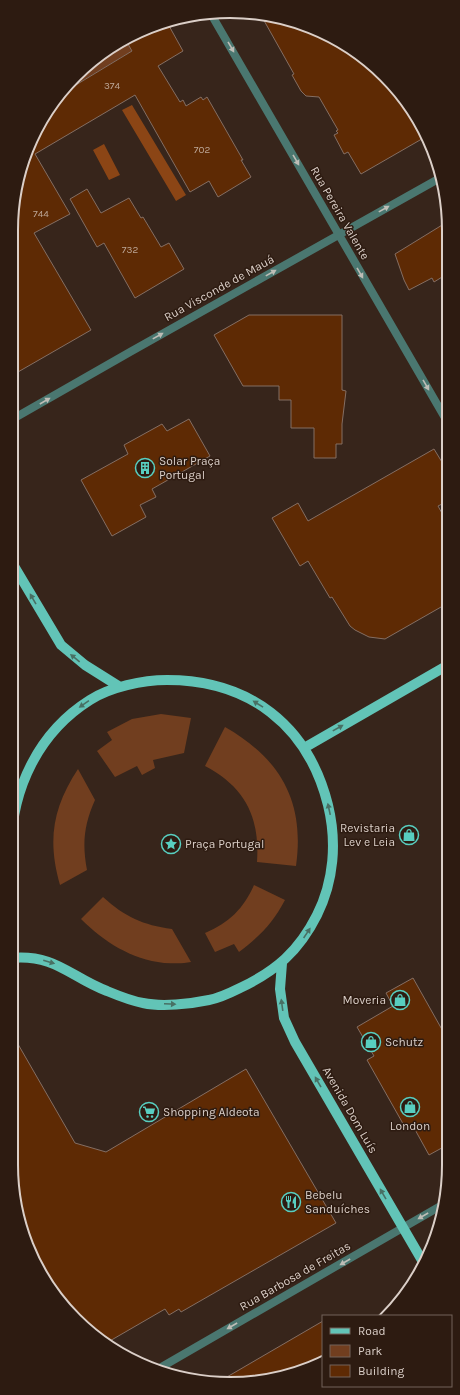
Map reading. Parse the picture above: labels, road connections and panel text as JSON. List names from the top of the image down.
{
  "streets": {
    "main road": ["Avenida Dom Luís"],
    "street": ["Rua Pereira Valente", "Rua Visconde de Mauá", "Rua Barbosa de Freitas"]
  },
  "crossings": [
    ["Rua Pereira Valente", "Rua Visconde de Mauá"],
    ["Avenida Dom Luís", "Rua Barbosa de Freitas"]
  ],
  "one_way": [
    "Rua Pereira Valente",
    "Rua Visconde de Mauá",
    "Avenida Dom Luís",
    "Rua Barbosa de Freitas"
  ],
  "places": {
    "building": ["Solar Praça Portugal"],
    "shop": [
      "Revistaria Lev e Leia",
      "Moveria",
      "Schutz",
      "London"
    ],
    "place": ["Praça Portugal"],
    "supermarket": ["Shopping Aldeota"],
    "restaurant": ["Bebelu Sanduíches"]
  },
  "house_numbers": [
    "374",
    "702",
    "744",
    "732"
  ],
  "legend": ["Road", "Park", "Building"]
}
